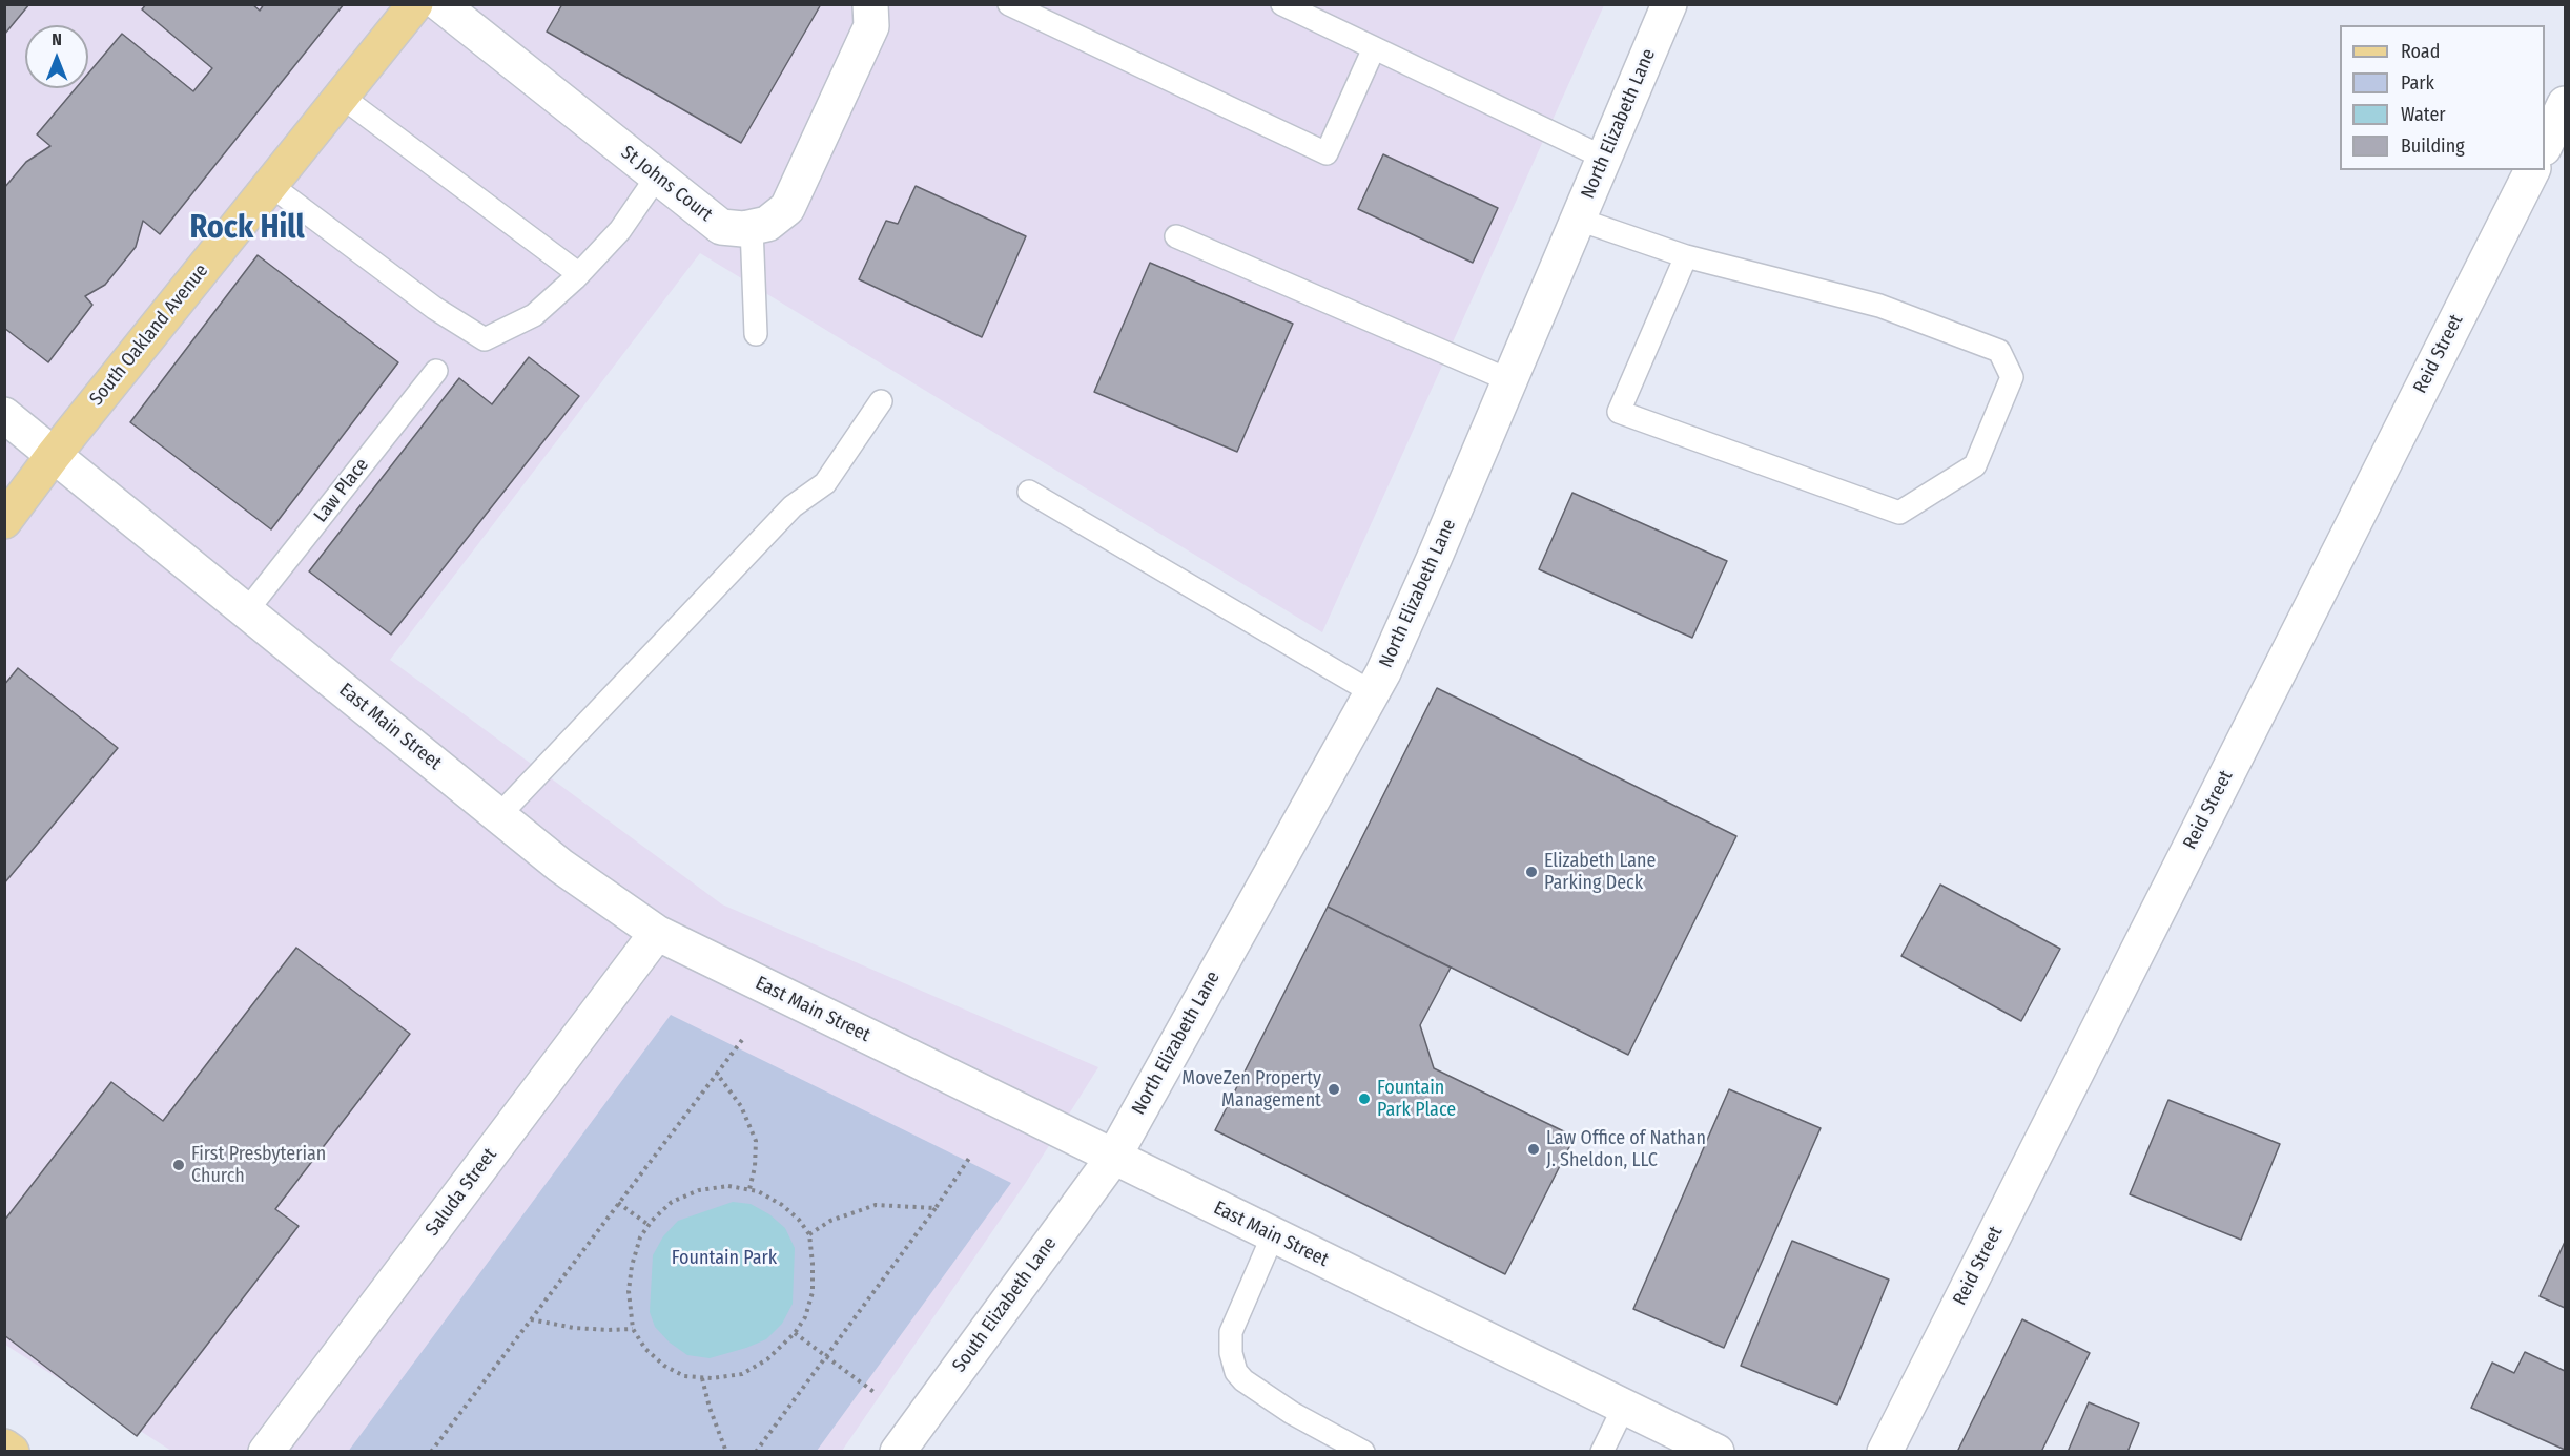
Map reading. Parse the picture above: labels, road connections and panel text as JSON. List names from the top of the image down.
{
  "streets": {
    "main road": ["South Oakland Avenue"],
    "street": [
      "North Elizabeth Lane",
      "St Johns Court",
      "Reid Street",
      "East Main Street",
      "Saluda Street",
      "South Elizabeth Lane"
    ],
    "lane": ["Law Place"]
  },
  "crossings": [
    ["North Elizabeth Lane", "East Main Street"],
    ["North Elizabeth Lane", "South Elizabeth Lane"],
    ["South Oakland Avenue", "East Main Street"],
    ["Law Place", "East Main Street"],
    ["East Main Street", "Saluda Street"],
    ["East Main Street", "South Elizabeth Lane"]
  ],
  "districts": ["Rock Hill"],
  "parks": ["Fountain Park"],
  "places": [
    "Elizabeth Lane Parking Deck",
    "MoveZen Property Management",
    "Fountain Park Place",
    "Law Office of Nathan J. Sheldon, LLC",
    "First Presbyterian Church"
  ],
  "legend": [
    "Road",
    "Park",
    "Water",
    "Building"
  ],
  "north": "top"
}
